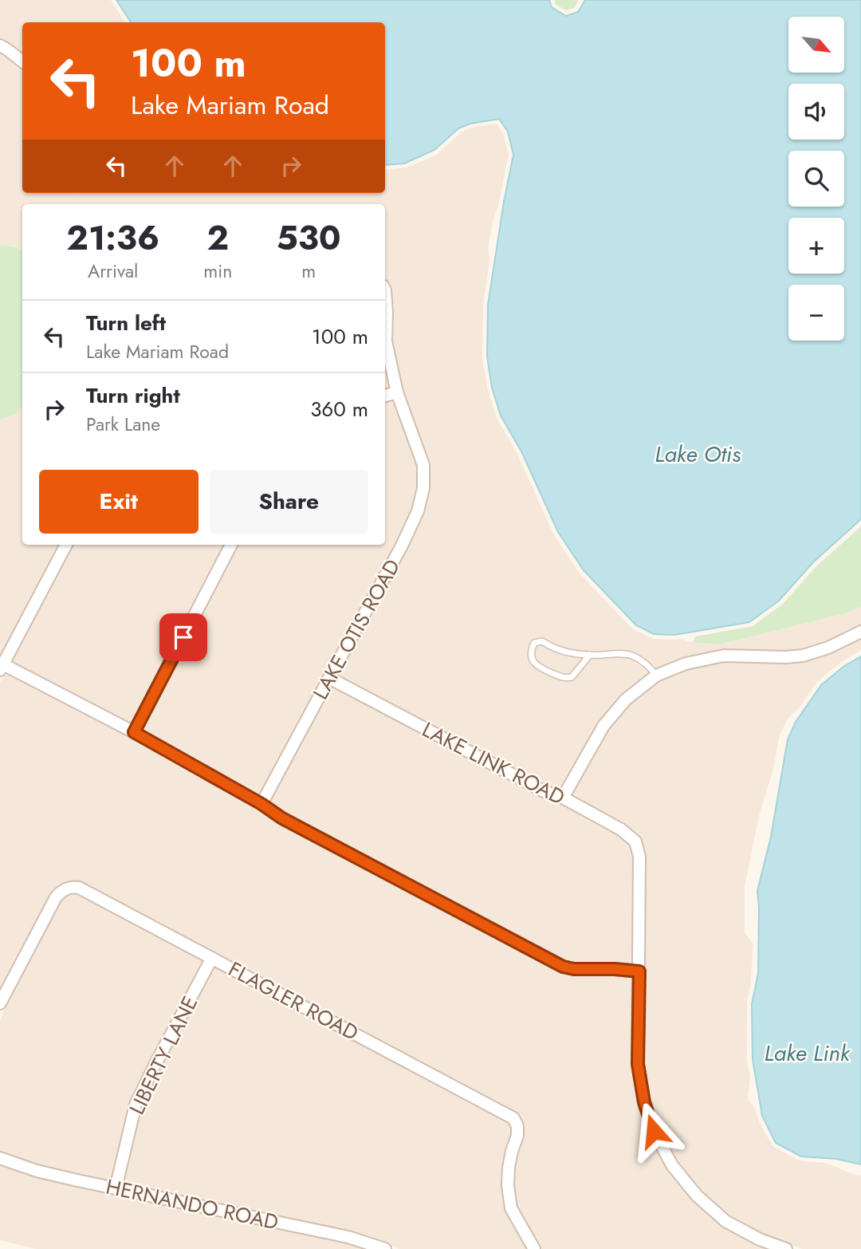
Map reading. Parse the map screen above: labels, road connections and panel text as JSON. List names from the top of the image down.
{
  "streets": {
    "street": [
      "LAKE OTIS ROAD",
      "LAKE LINK ROAD",
      "FLAGLER ROAD",
      "LIBERTY LANE",
      "HERNANDO ROAD"
    ]
  },
  "crossings": [
    ["LAKE OTIS ROAD", "LAKE LINK ROAD"],
    ["FLAGLER ROAD", "LIBERTY LANE"],
    ["LIBERTY LANE", "HERNANDO ROAD"]
  ],
  "water": ["Lake Otis", "Lake Link"],
  "north": "bottom right",
  "page": {
    "map_buttons": ["+", "−"],
    "turn": ["100 m", "Lake Mariam Road"],
    "eta": [
      "21:36",
      "Arrival",
      "2",
      "min",
      "530",
      "m"
    ],
    "list": [
      {
        "name": "Turn left",
        "note": "Lake Mariam Road",
        "value": "100 m"
      },
      {
        "name": "Turn right",
        "note": "Park Lane",
        "value": "360 m"
      }
    ],
    "buttons": ["Exit", "Share"]
  }
}
